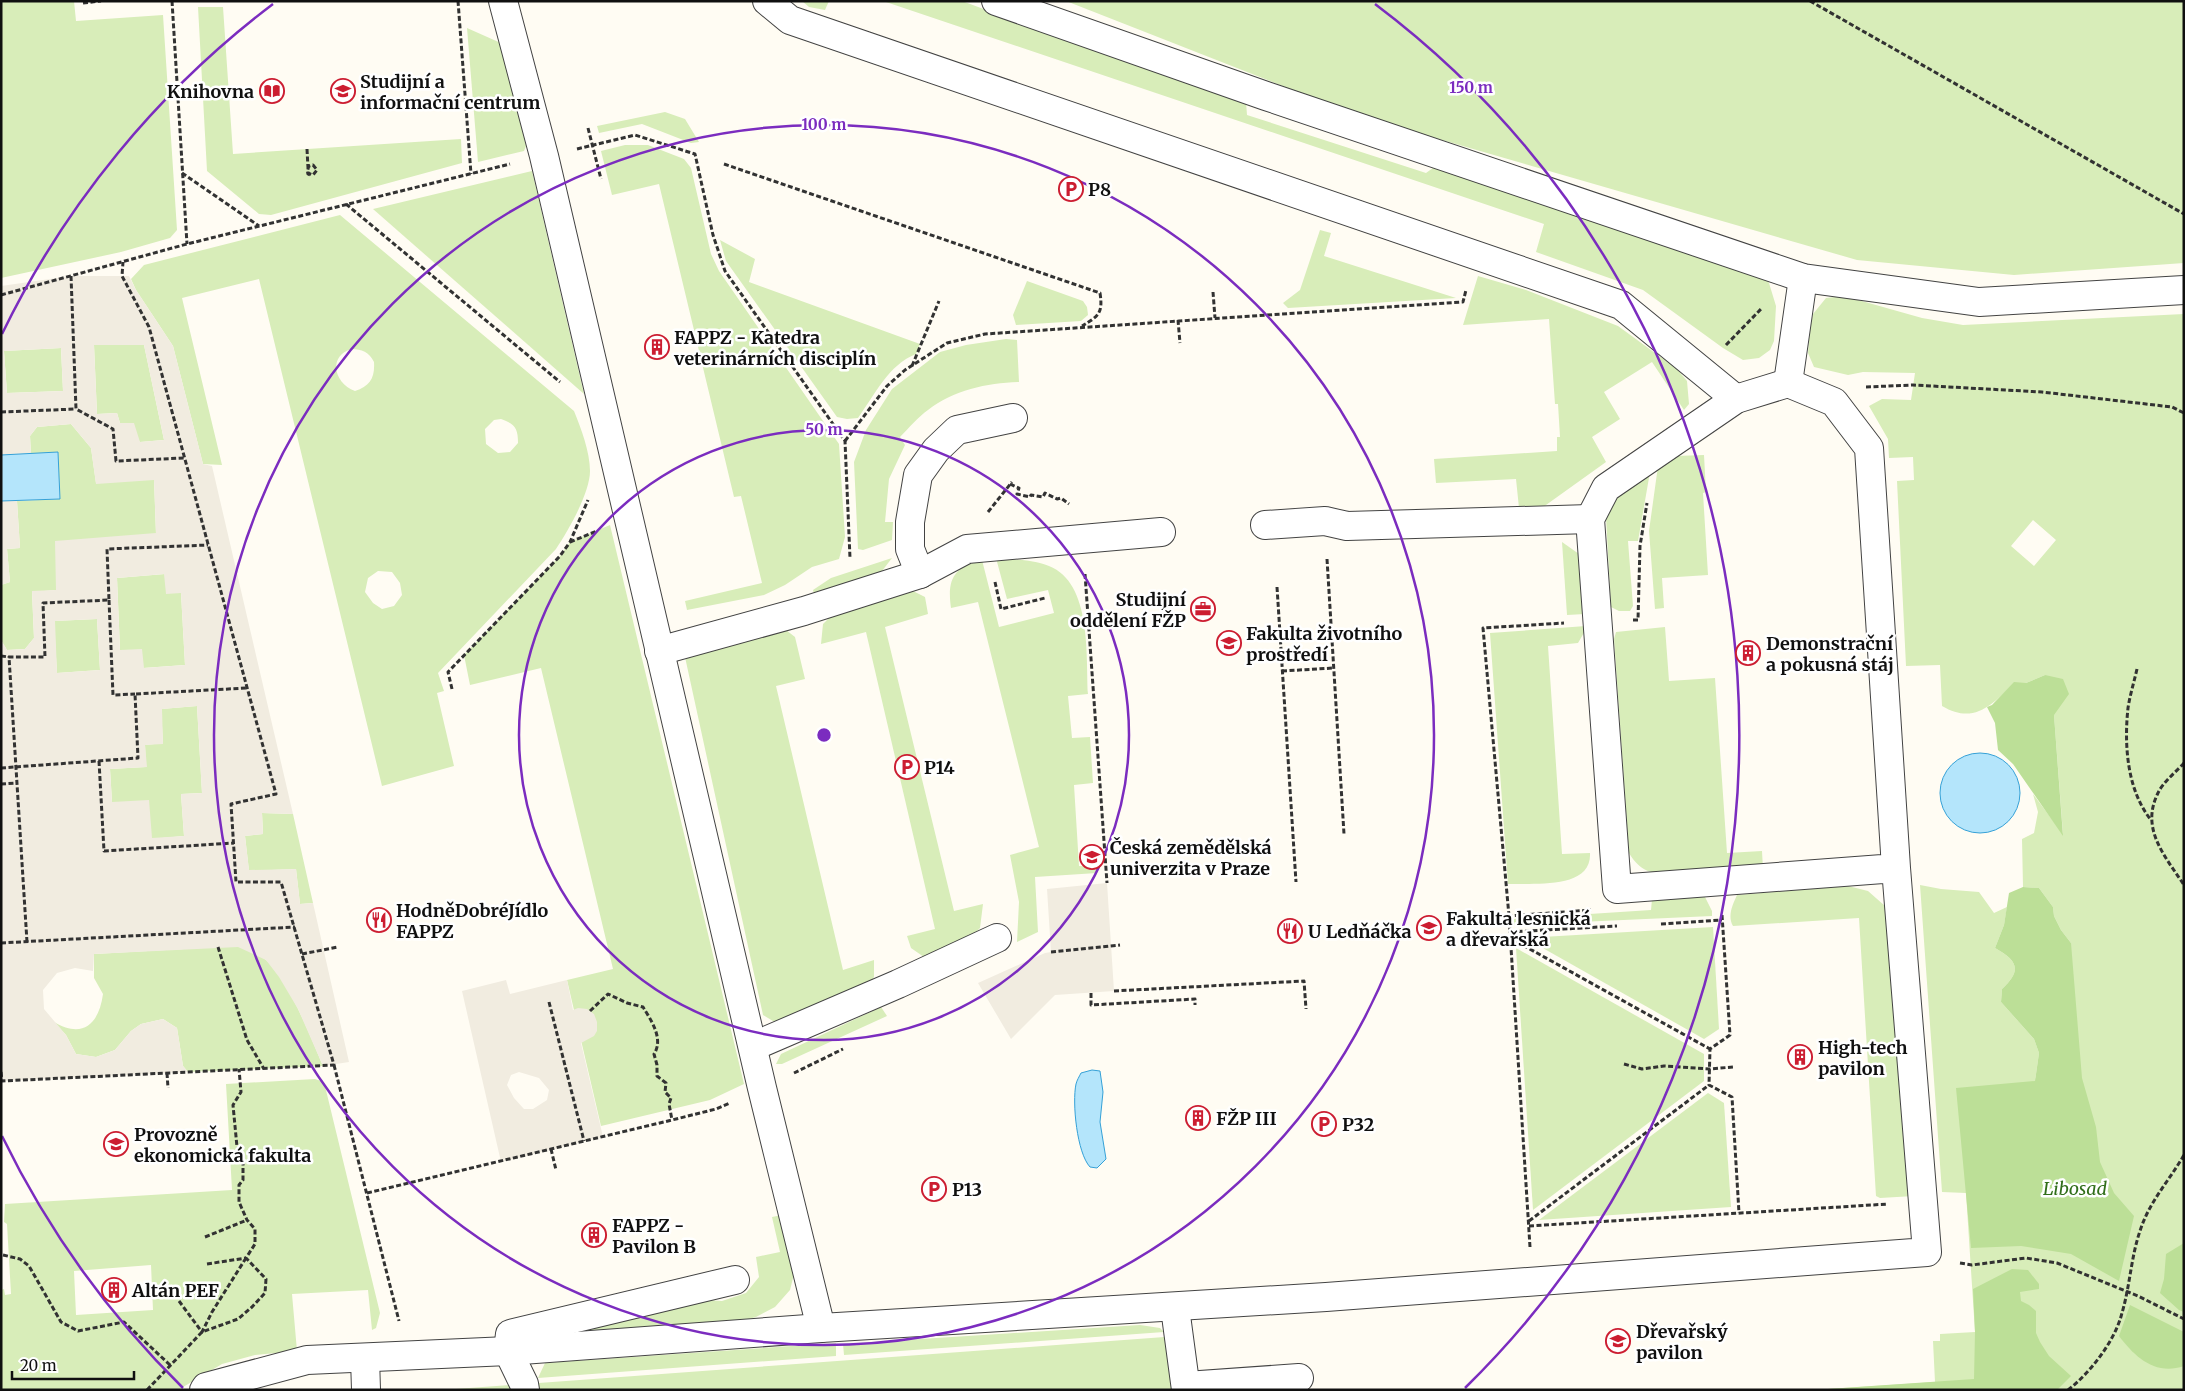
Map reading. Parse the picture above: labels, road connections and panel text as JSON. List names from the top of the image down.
{
  "parks": ["Libosad"],
  "places": {
    "library": ["Knihovna"],
    "school or university": [
      "Studijní a informační centrum",
      "Fakulta životního prostředí",
      "Česká zemědělská univerzita v Praze",
      "Fakulta lesnická a dřevařská",
      "Provozně ekonomická fakulta",
      "Dřevařský pavilon"
    ],
    "parking": [
      "P8",
      "P14",
      "P32",
      "P13"
    ],
    "building": [
      "FAPPZ - Katedra veterinárních disciplín",
      "Demonstrační a pokusná stáj",
      "High-tech pavilon",
      "FŽP III",
      "FAPPZ - Pavilon B",
      "Altán PEF"
    ],
    "office": ["Studijní oddělení FŽP"],
    "restaurant": ["HodněDobréJídlo FAPPZ", "U Ledňáčka"]
  },
  "scale_bar": "20 m",
  "rings": ["150 m", "100 m", "50 m"]
}
